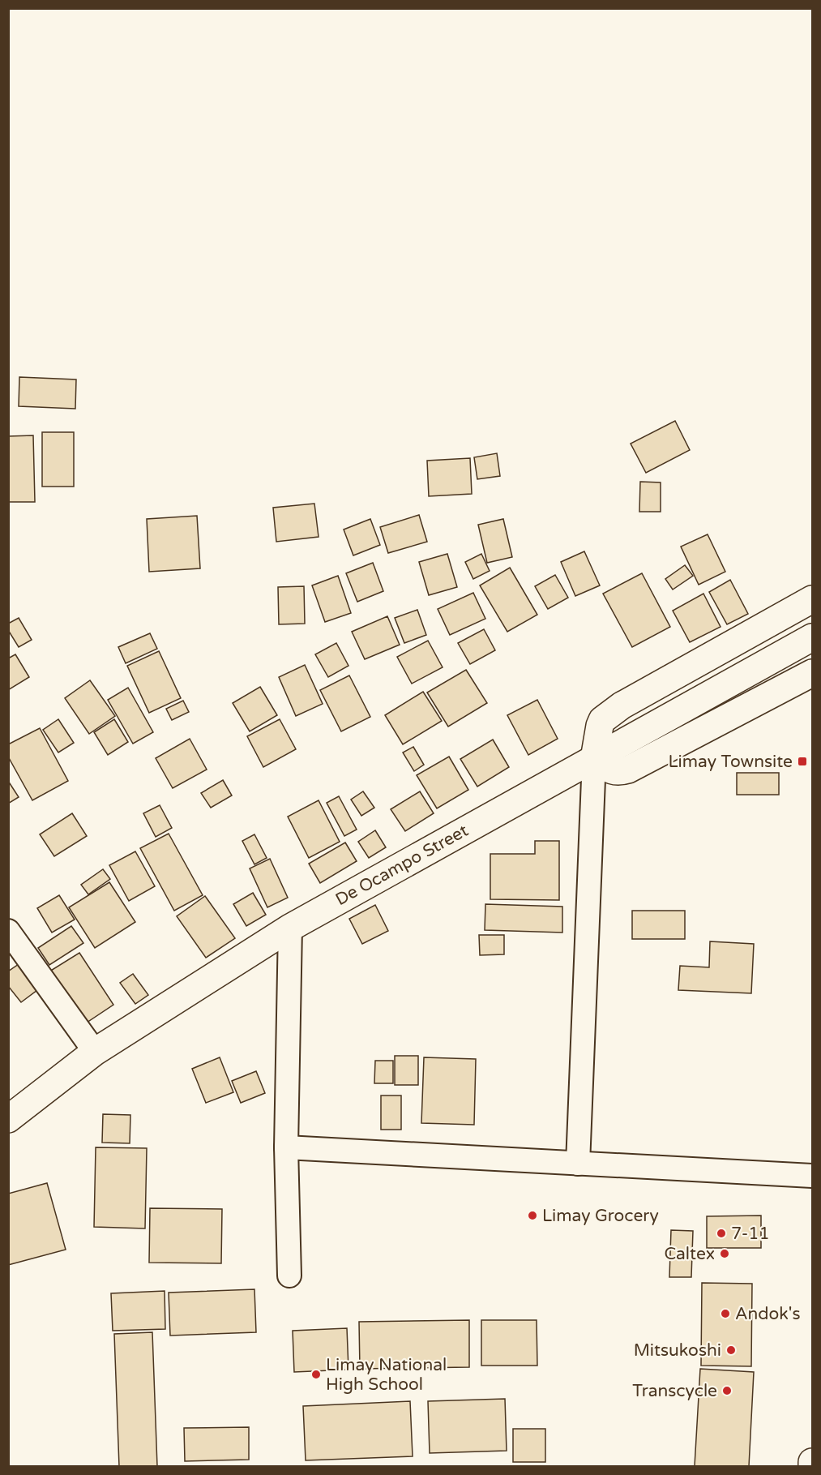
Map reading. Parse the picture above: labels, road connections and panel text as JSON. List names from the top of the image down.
{
  "streets": {
    "street": ["De Ocampo Street"]
  },
  "places": {
    "transit": ["Limay Townsite"],
    "other": [
      "Limay Grocery",
      "7-11",
      "Caltex",
      "Andok's",
      "Mitsukoshi",
      "Limay National High School",
      "Transcycle"
    ]
  }
}
